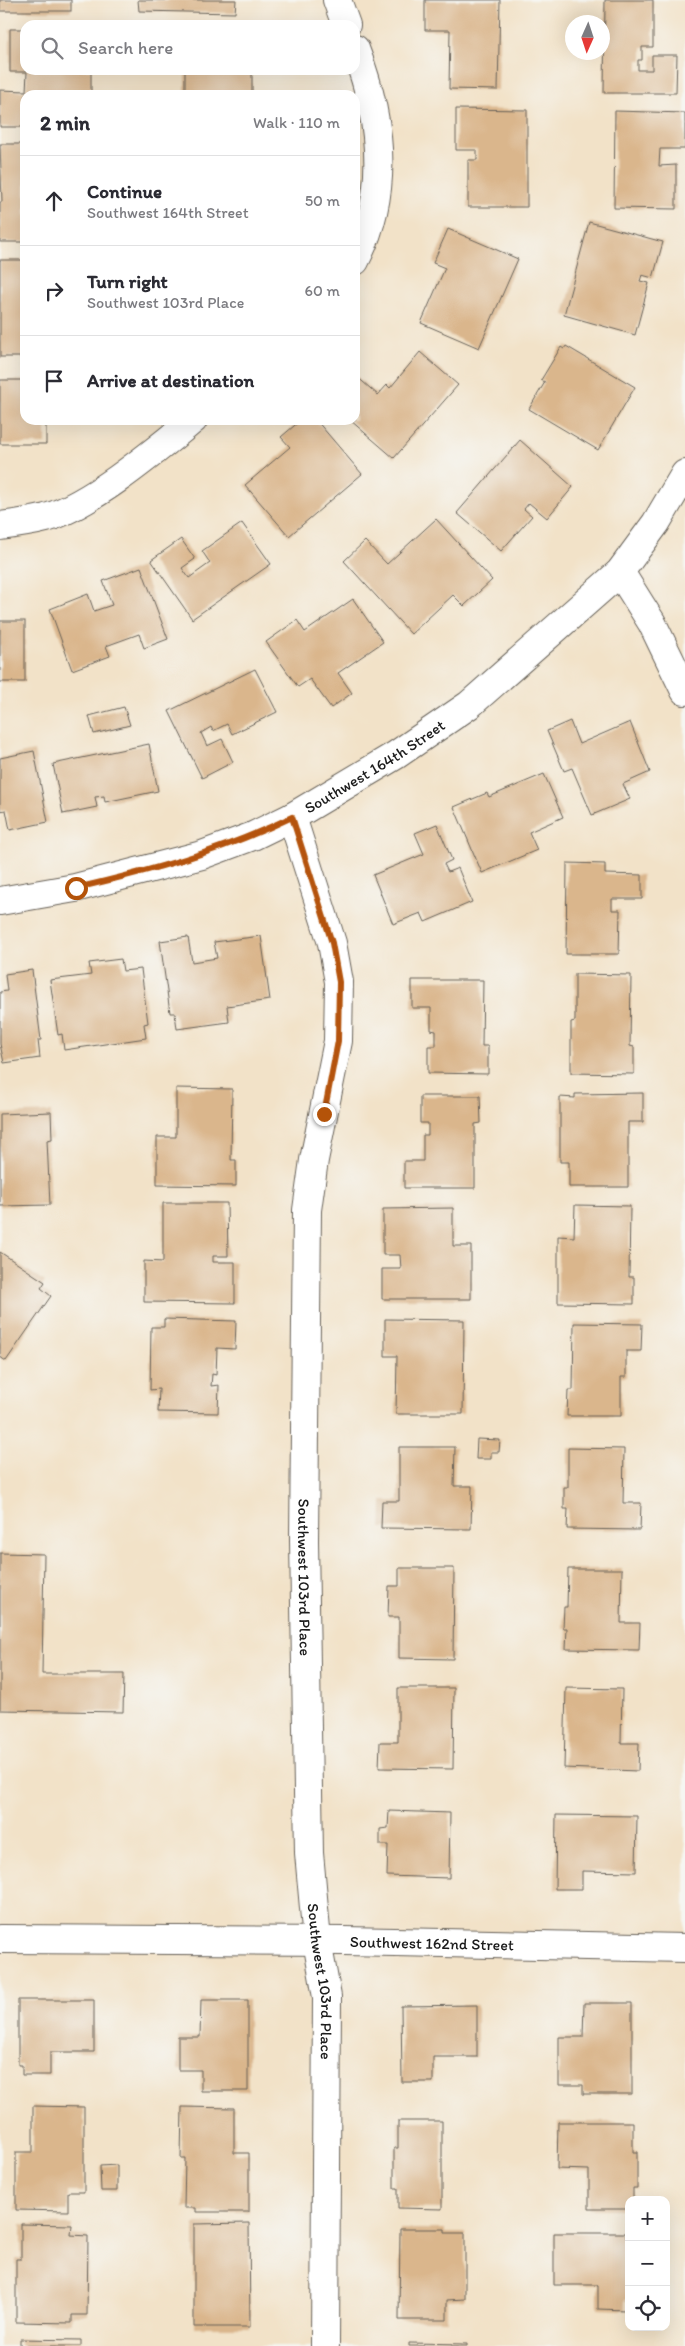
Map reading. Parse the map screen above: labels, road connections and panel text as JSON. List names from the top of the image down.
{
  "streets": {
    "street": ["Southwest 164th Street", "Southwest 103rd Place", "Southwest 162nd Street"]
  },
  "crossings": [
    ["Southwest 164th Street", "Southwest 103rd Place"],
    ["Southwest 103rd Place", "Southwest 162nd Street"]
  ],
  "north": "bottom",
  "page": {
    "search": "Search here",
    "heading": ["2 min", "Walk · 110 m"],
    "list": [
      ["Continue", "Southwest 164th Street", "50 m"],
      ["Turn right", "Southwest 103rd Place", "60 m"],
      "Arrive at destination"
    ],
    "map_buttons": ["+", "−"]
  }
}
